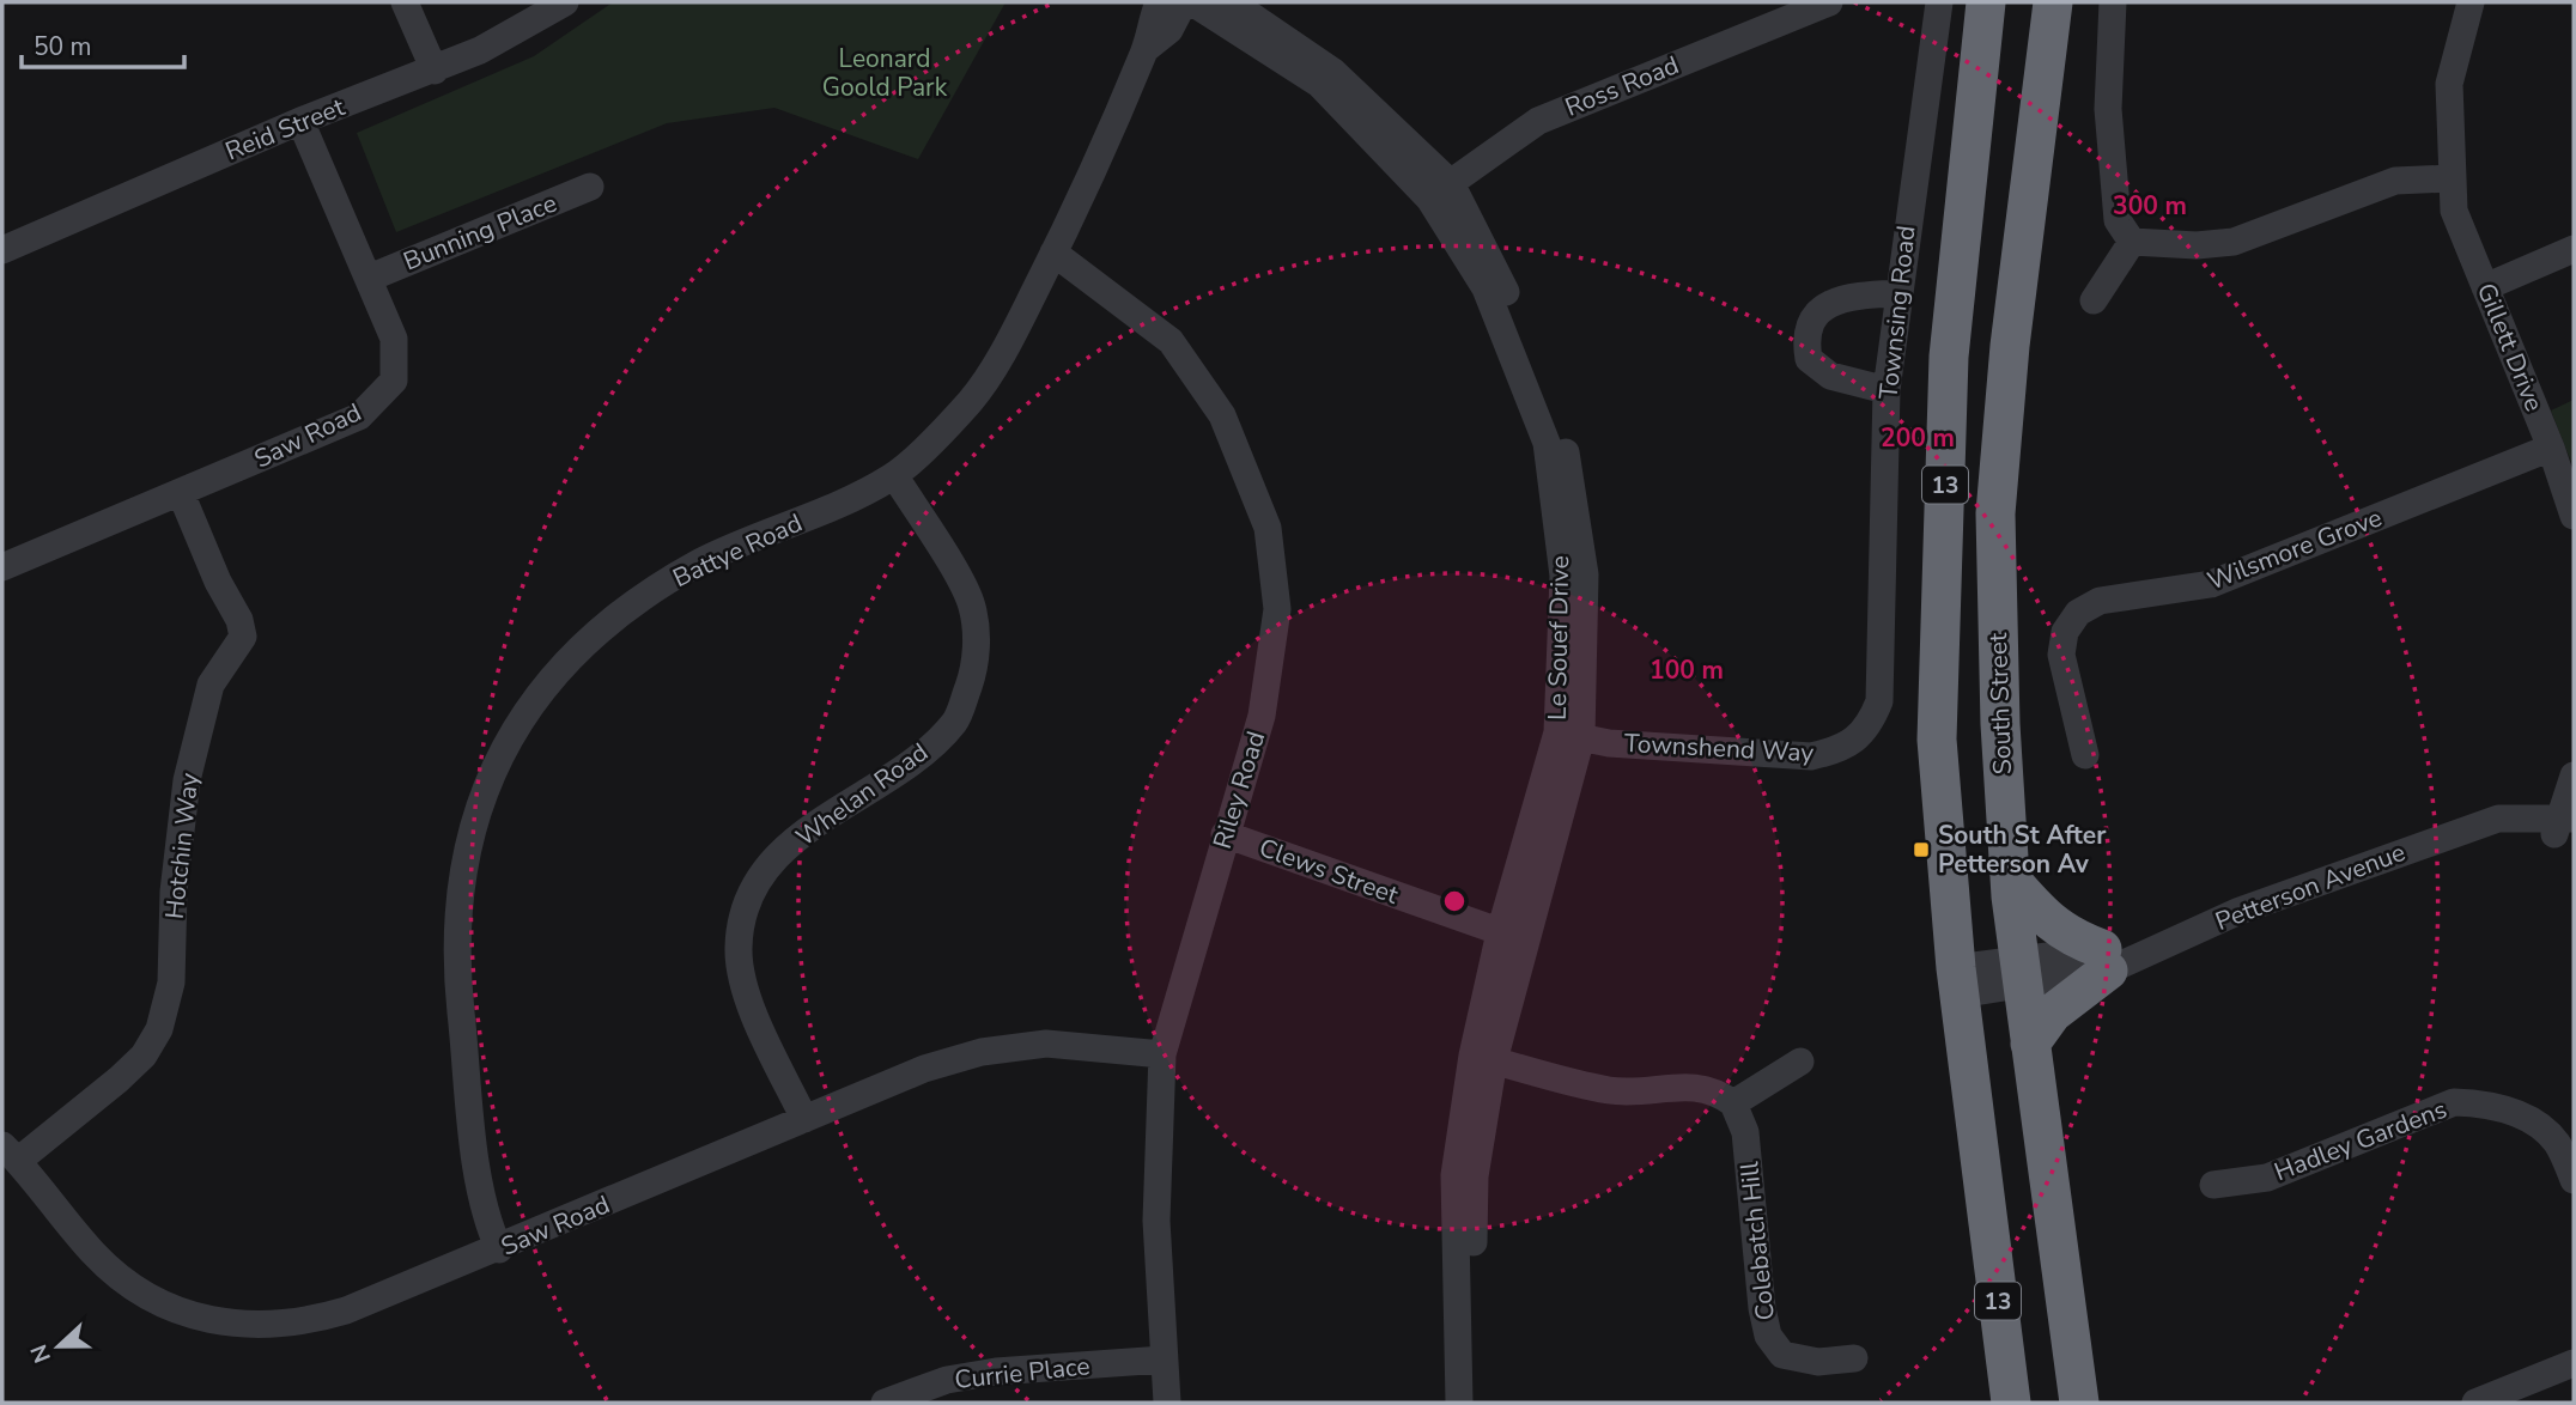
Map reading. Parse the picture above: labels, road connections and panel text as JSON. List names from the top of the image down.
{
  "streets": {
    "highway": ["13", "South Street"],
    "street": [
      "Ross Road",
      "Reid Street",
      "Bunning Place",
      "Townsing Road",
      "Gillett Drive",
      "Saw Road",
      "Wilsmore Grove",
      "Battye Road",
      "Le Souef Drive",
      "Townshend Way",
      "Riley Road",
      "Whelan Road",
      "Hotchin Way",
      "Clews Street",
      "Petterson Avenue",
      "Hadley Gardens",
      "Colebatch Hill",
      "Currie Place"
    ]
  },
  "crossings": [
    ["Ross Road", "Le Souef Drive"],
    ["Reid Street", "Saw Road"],
    ["Bunning Place", "Saw Road"],
    ["Townsing Road", "Townshend Way"],
    ["Gillett Drive", "Wilsmore Grove"],
    ["Saw Road", "Battye Road"],
    ["Saw Road", "Riley Road"],
    ["Saw Road", "Whelan Road"],
    ["Saw Road", "Hotchin Way"],
    ["13", "Petterson Avenue"],
    ["Battye Road", "Riley Road"],
    ["Battye Road", "Whelan Road"],
    ["Le Souef Drive", "Townshend Way"],
    ["Le Souef Drive", "Clews Street"],
    ["South Street", "Petterson Avenue"],
    ["Riley Road", "Clews Street"],
    ["Riley Road", "Currie Place"]
  ],
  "parks": ["Leonard Goold Park"],
  "places": {
    "transit": ["South St After Petterson Av"]
  },
  "scale_bar": "50 m",
  "north": "left",
  "rings": ["300 m", "200 m", "100 m"]
}
